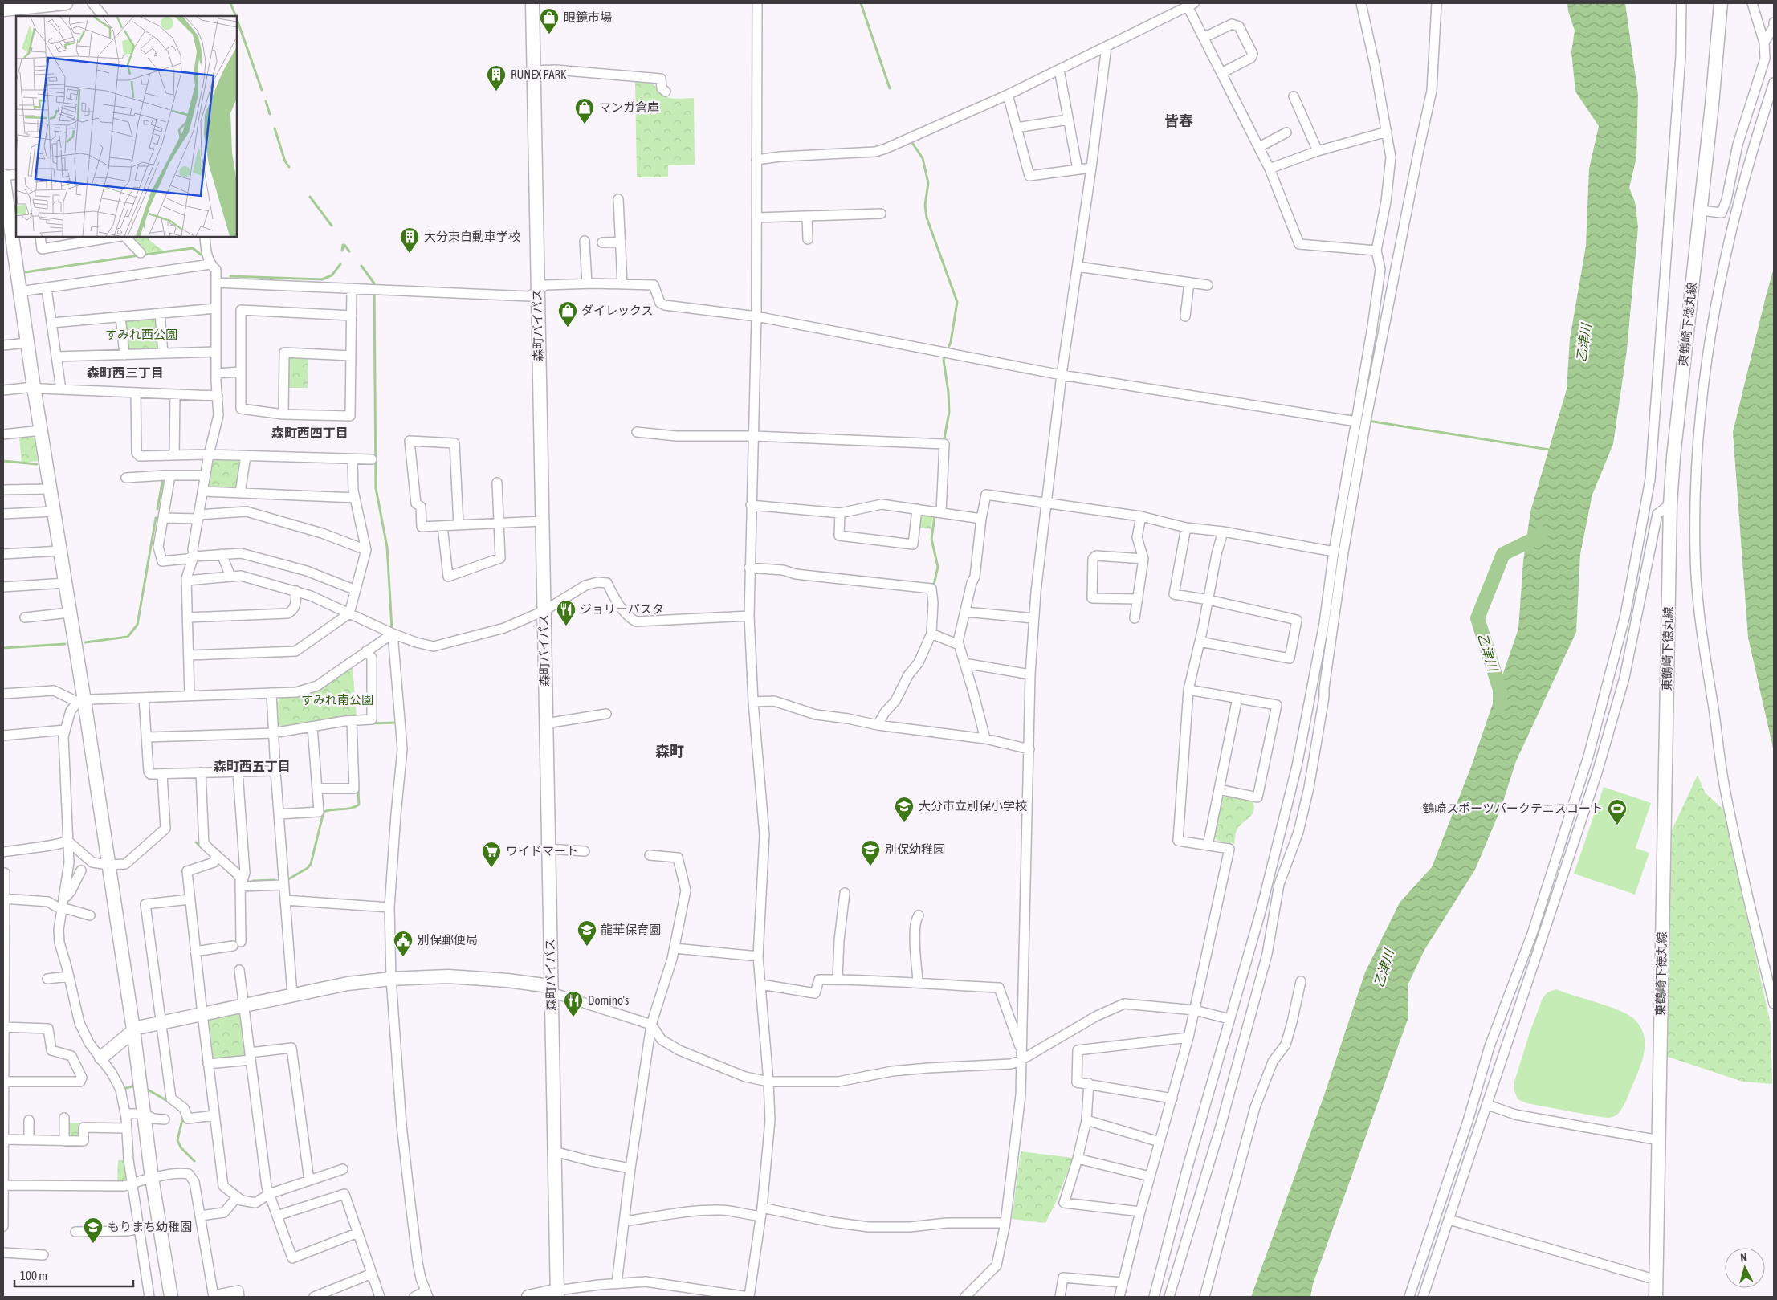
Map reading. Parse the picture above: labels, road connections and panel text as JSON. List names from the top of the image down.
{
  "streets": {
    "street": ["東鶴崎下徳丸線", "森町バイパス"]
  },
  "districts": [
    "皆春",
    "森町西三丁目",
    "森町西四丁目",
    "森町",
    "森町西五丁目"
  ],
  "water": ["乙津川"],
  "parks": ["すみれ西公園", "すみれ南公園"],
  "places": {
    "shop": ["眼鏡市場", "マンガ倉庫", "ダイレックス"],
    "building": ["RUNEX PARK", "大分東自動車学校"],
    "restaurant": ["ジョリーパスタ", "Domino's"],
    "school or university": [
      "大分市立別保小学校",
      "別保幼稚園",
      "龍華保育園",
      "もりまち幼稚園"
    ],
    "sports": ["鶴崎スポーツパークテニスコート"],
    "supermarket": ["ワイドマート"],
    "public building": ["別保郵便局"]
  },
  "scale_bar": "100 m",
  "north": "top"
}
